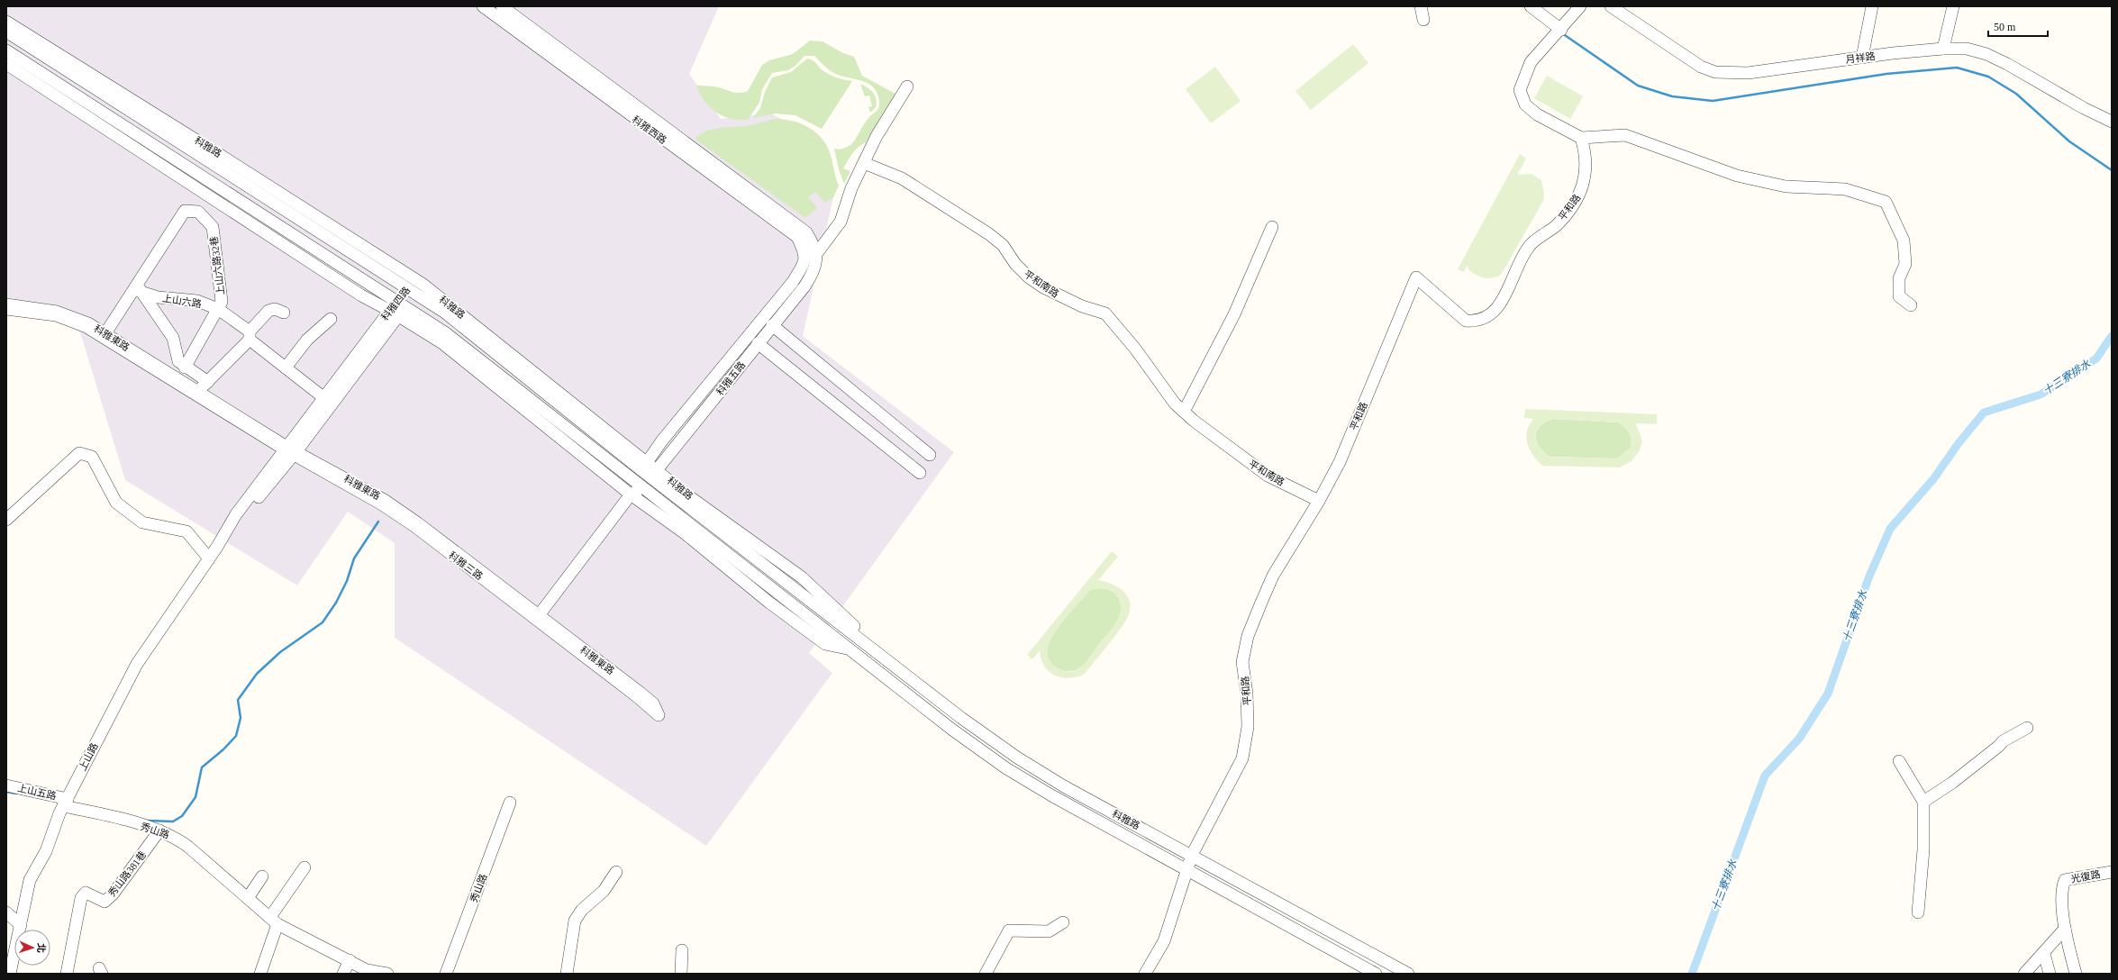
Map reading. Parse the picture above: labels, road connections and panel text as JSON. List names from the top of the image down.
{
  "streets": {
    "street": [
      "月祥路",
      "科雅西路",
      "科雅路",
      "平和路",
      "上山六路32巷",
      "平和南路",
      "上山六路",
      "科雅四路",
      "科雅東路",
      "科雅五路",
      "科雅三路",
      "上山路",
      "上山五路",
      "秀山路",
      "秀山路381巷",
      "光復路"
    ]
  },
  "crossings": [
    ["科雅西路", "科雅五路"],
    ["科雅路", "平和路"],
    ["科雅路", "科雅四路"],
    ["科雅路", "科雅五路"],
    ["平和路", "平和南路"],
    ["上山六路32巷", "上山六路"],
    ["上山六路32巷", "科雅東路"],
    ["上山六路", "科雅四路"],
    ["科雅四路", "科雅東路"],
    ["科雅四路", "科雅三路"],
    ["科雅四路", "上山路"],
    ["科雅東路", "科雅五路"],
    ["科雅東路", "科雅三路"],
    ["科雅五路", "科雅三路"],
    ["上山路", "上山五路"],
    ["上山路", "秀山路"],
    ["上山五路", "秀山路"],
    ["秀山路", "秀山路381巷"]
  ],
  "water": ["十三寮排水"],
  "scale_bar": "50 m",
  "north": "right"
}
